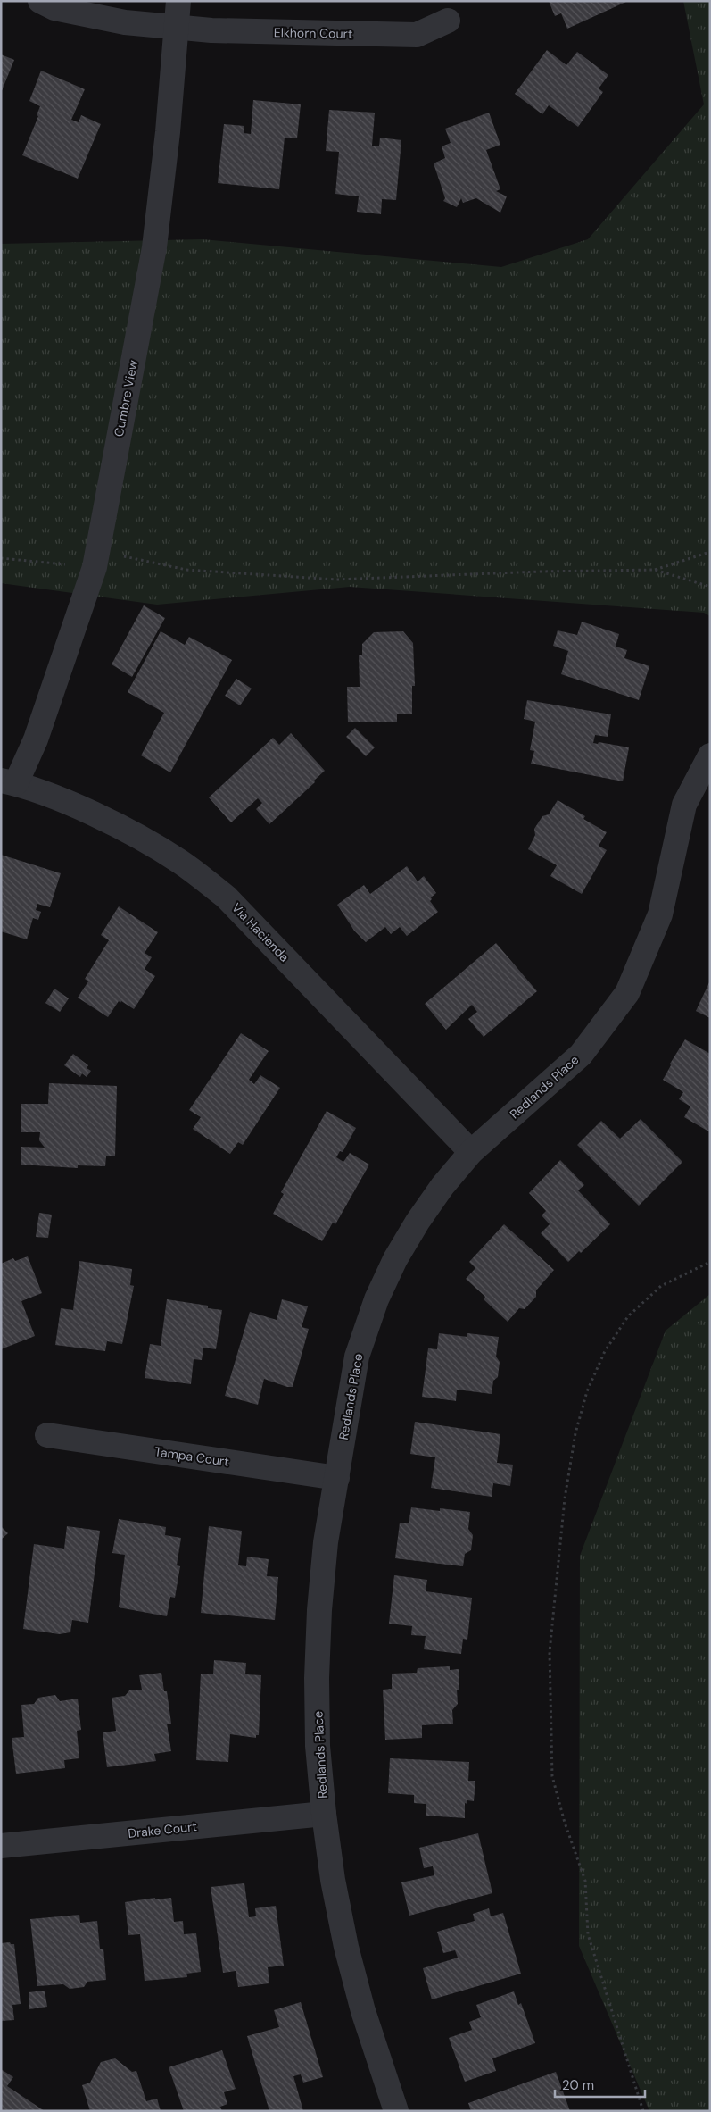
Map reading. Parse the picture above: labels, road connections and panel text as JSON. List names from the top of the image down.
{
  "streets": {
    "street": [
      "Elkhorn Court",
      "Cumbre View",
      "Via Hacienda",
      "Redlands Place",
      "Tampa Court",
      "Drake Court"
    ]
  },
  "crossings": [
    ["Elkhorn Court", "Cumbre View"],
    ["Cumbre View", "Via Hacienda"],
    ["Via Hacienda", "Redlands Place"],
    ["Redlands Place", "Tampa Court"],
    ["Redlands Place", "Drake Court"]
  ],
  "scale_bar": "20 m"
}
